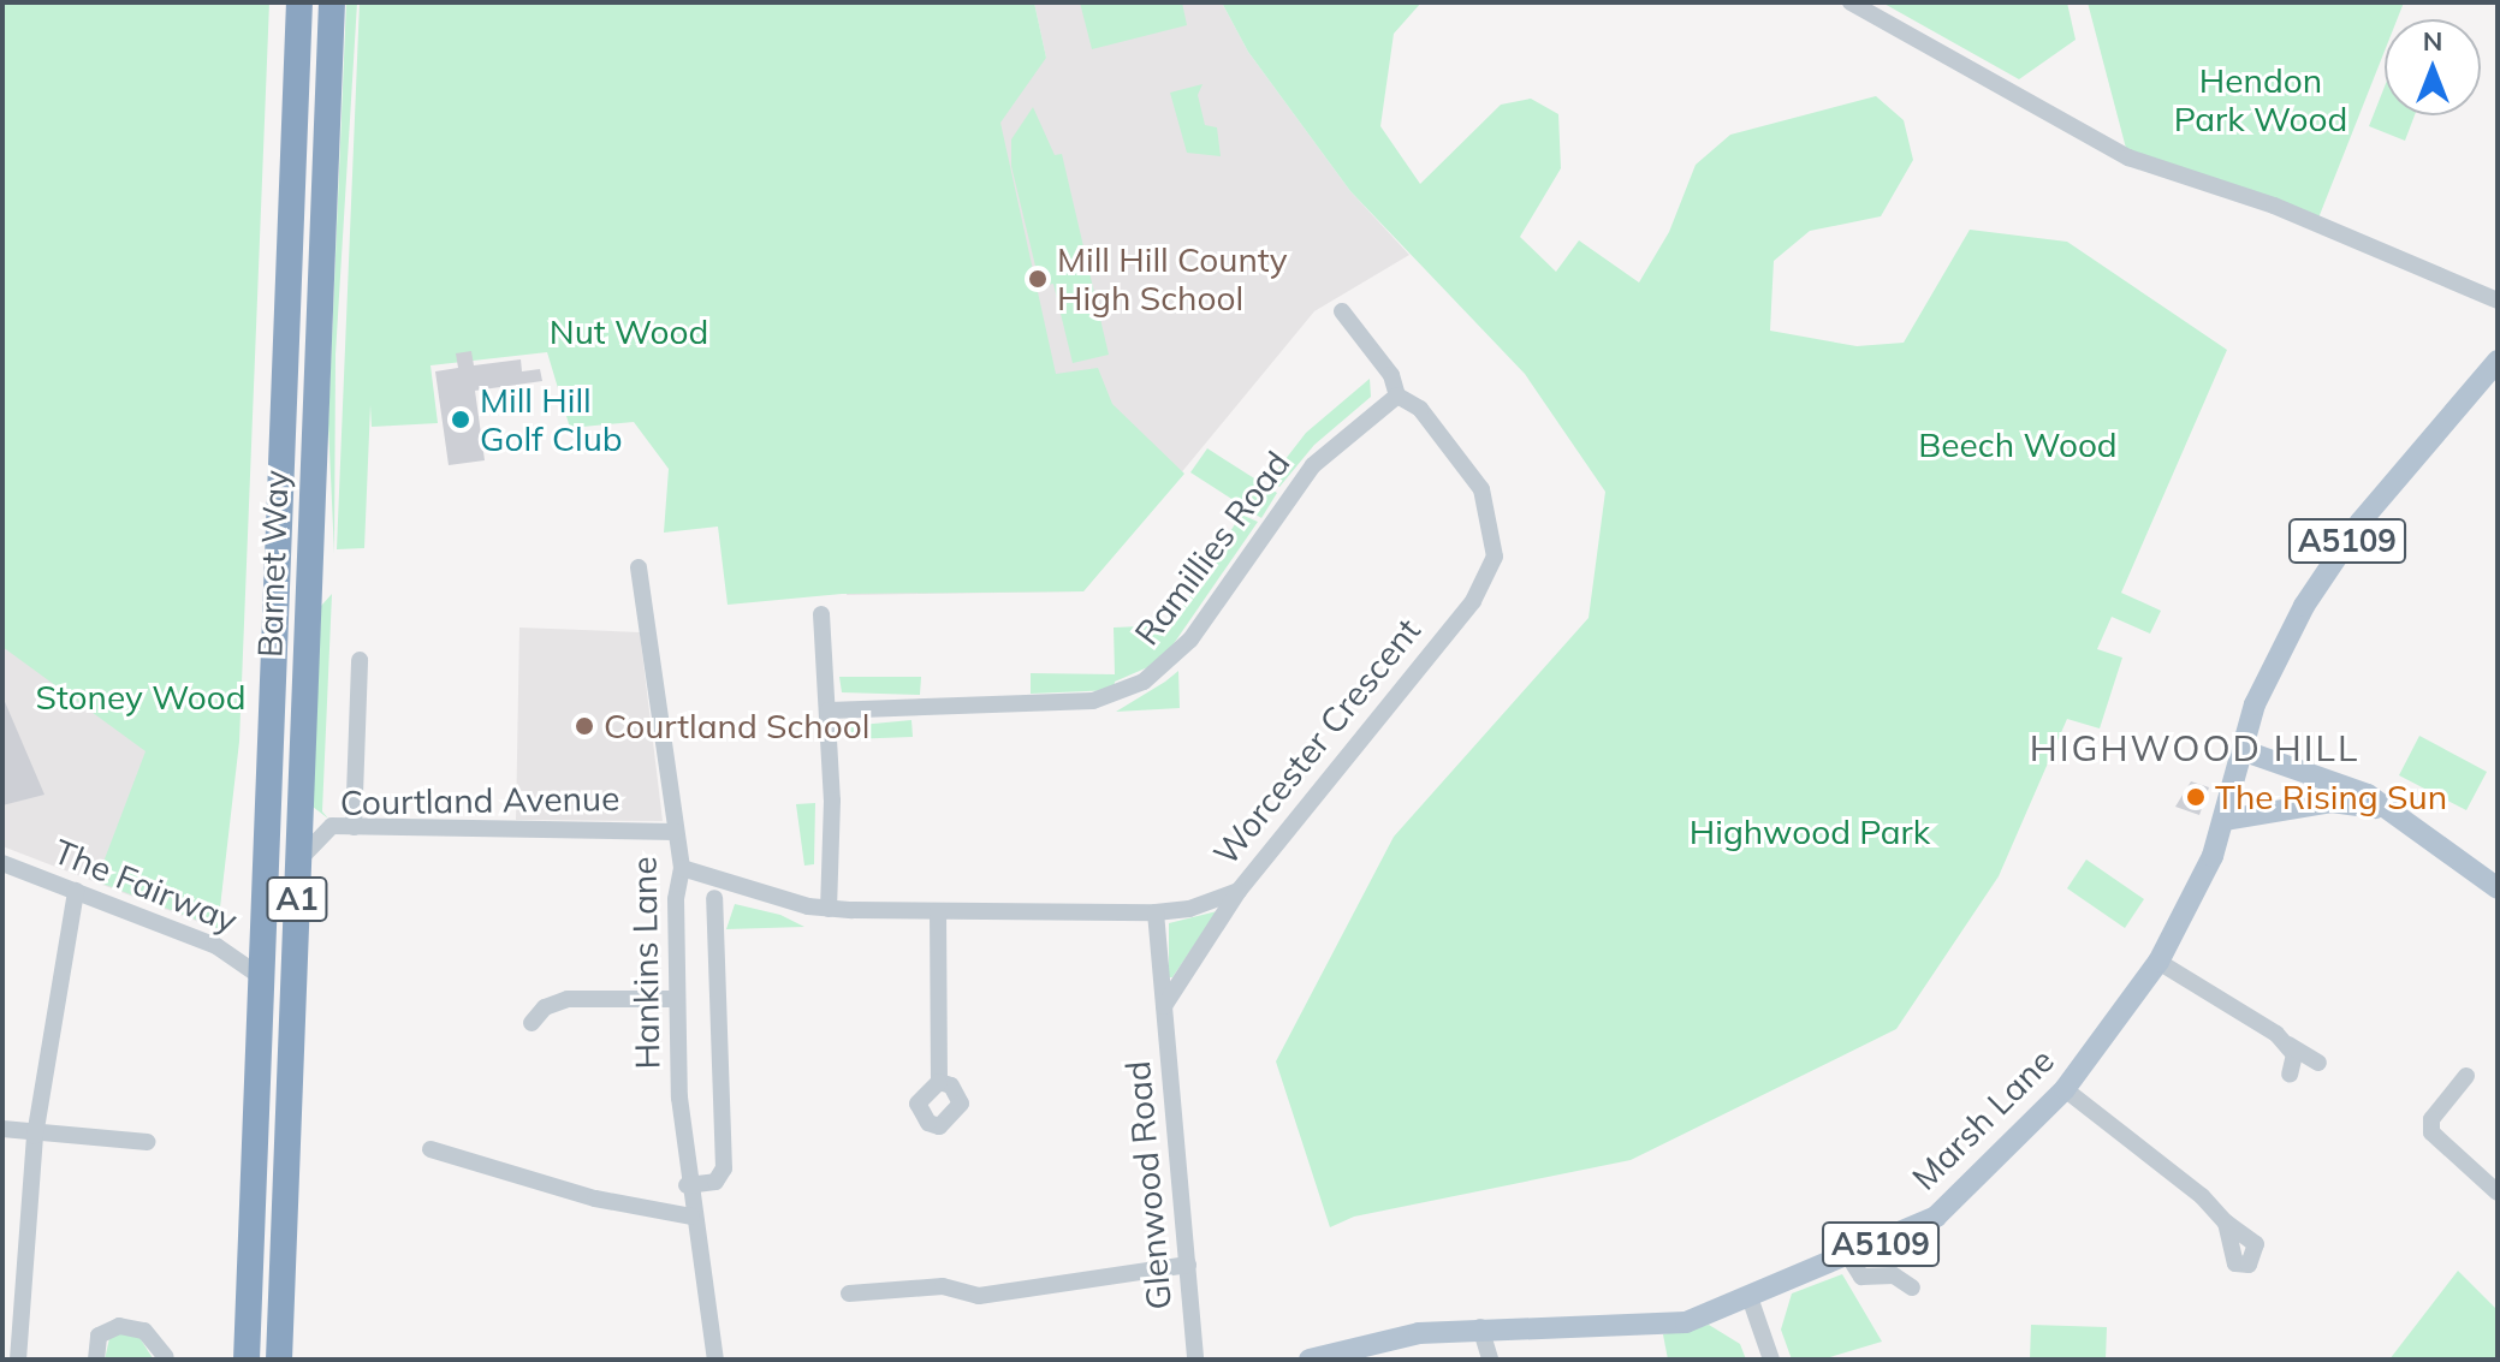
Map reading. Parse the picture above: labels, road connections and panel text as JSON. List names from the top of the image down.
{
  "streets": {
    "highway": ["Barnet Way", "A1"],
    "main road": ["A5109", "Marsh Lane"],
    "street": [
      "Ramillies Road",
      "Worcester Crescent",
      "Courtland Avenue",
      "The Fairway",
      "Hankins Lane",
      "Glenwood Road"
    ]
  },
  "crossings": [
    ["A5109", "Marsh Lane"],
    ["Ramillies Road", "Worcester Crescent"],
    ["Barnet Way", "Courtland Avenue"],
    ["Barnet Way", "The Fairway"],
    ["Worcester Crescent", "Hankins Lane"],
    ["Worcester Crescent", "Glenwood Road"],
    ["Courtland Avenue", "Hankins Lane"]
  ],
  "districts": ["HIGHWOOD HILL"],
  "parks": [
    "Hendon Park Wood",
    "Nut Wood",
    "Beech Wood",
    "Stoney Wood",
    "Highwood Park"
  ],
  "places": [
    "Mill Hill County High School",
    "Mill Hill Golf Club",
    "Courtland School",
    "The Rising Sun"
  ],
  "north": "top"
}
